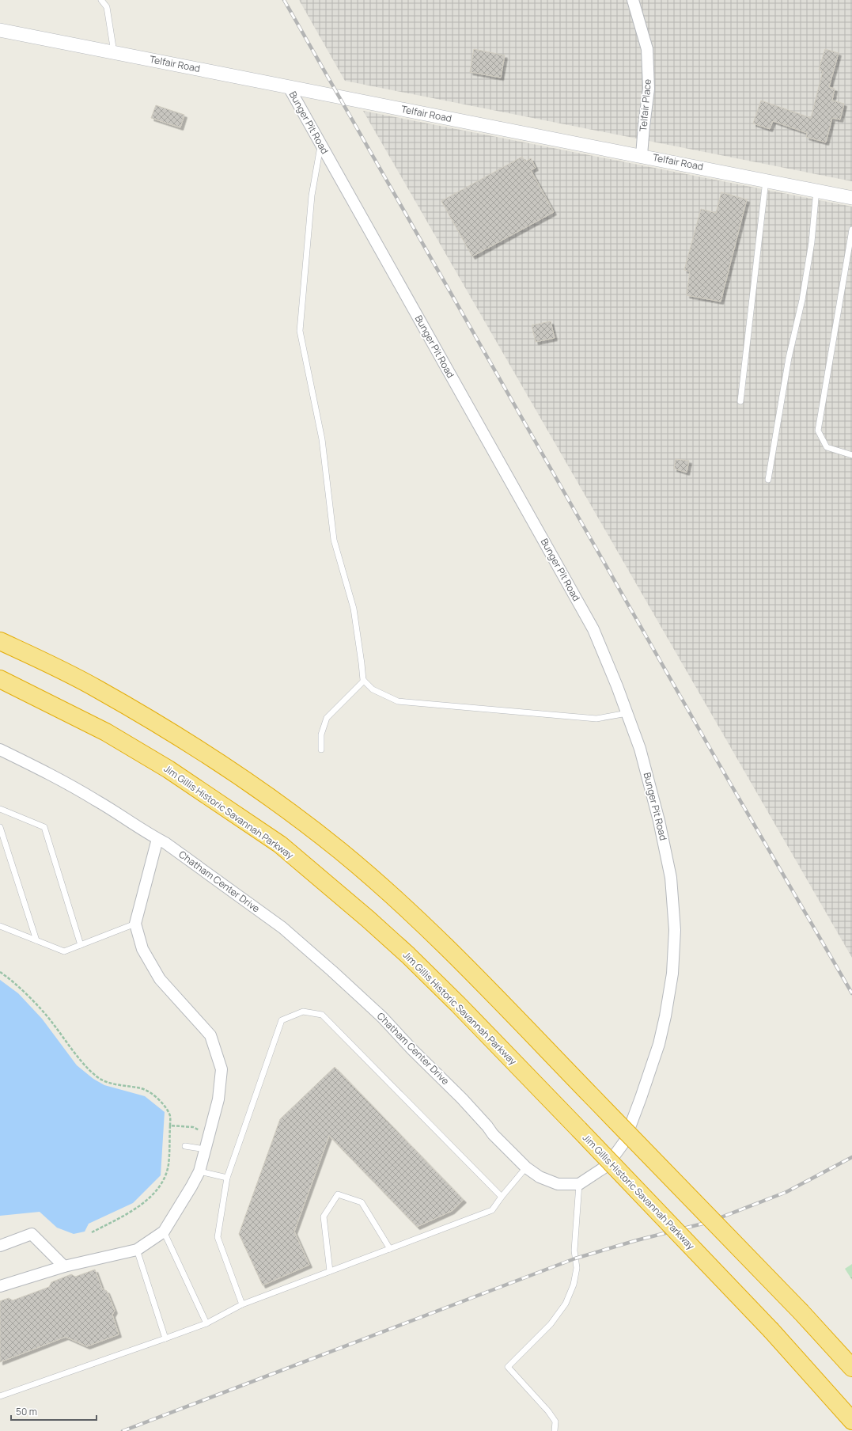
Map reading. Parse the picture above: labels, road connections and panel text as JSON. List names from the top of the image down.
{
  "streets": {
    "highway": ["Jim Gillis Historic Savannah Parkway"],
    "street": [
      "Telfair Road",
      "Telfair Place",
      "Bunger Pit Road",
      "Chatham Center Drive"
    ]
  },
  "crossings": [
    ["Telfair Road", "Telfair Place"],
    ["Telfair Road", "Bunger Pit Road"],
    ["Bunger Pit Road", "Chatham Center Drive"]
  ],
  "scale_bar": "50 m"
}
